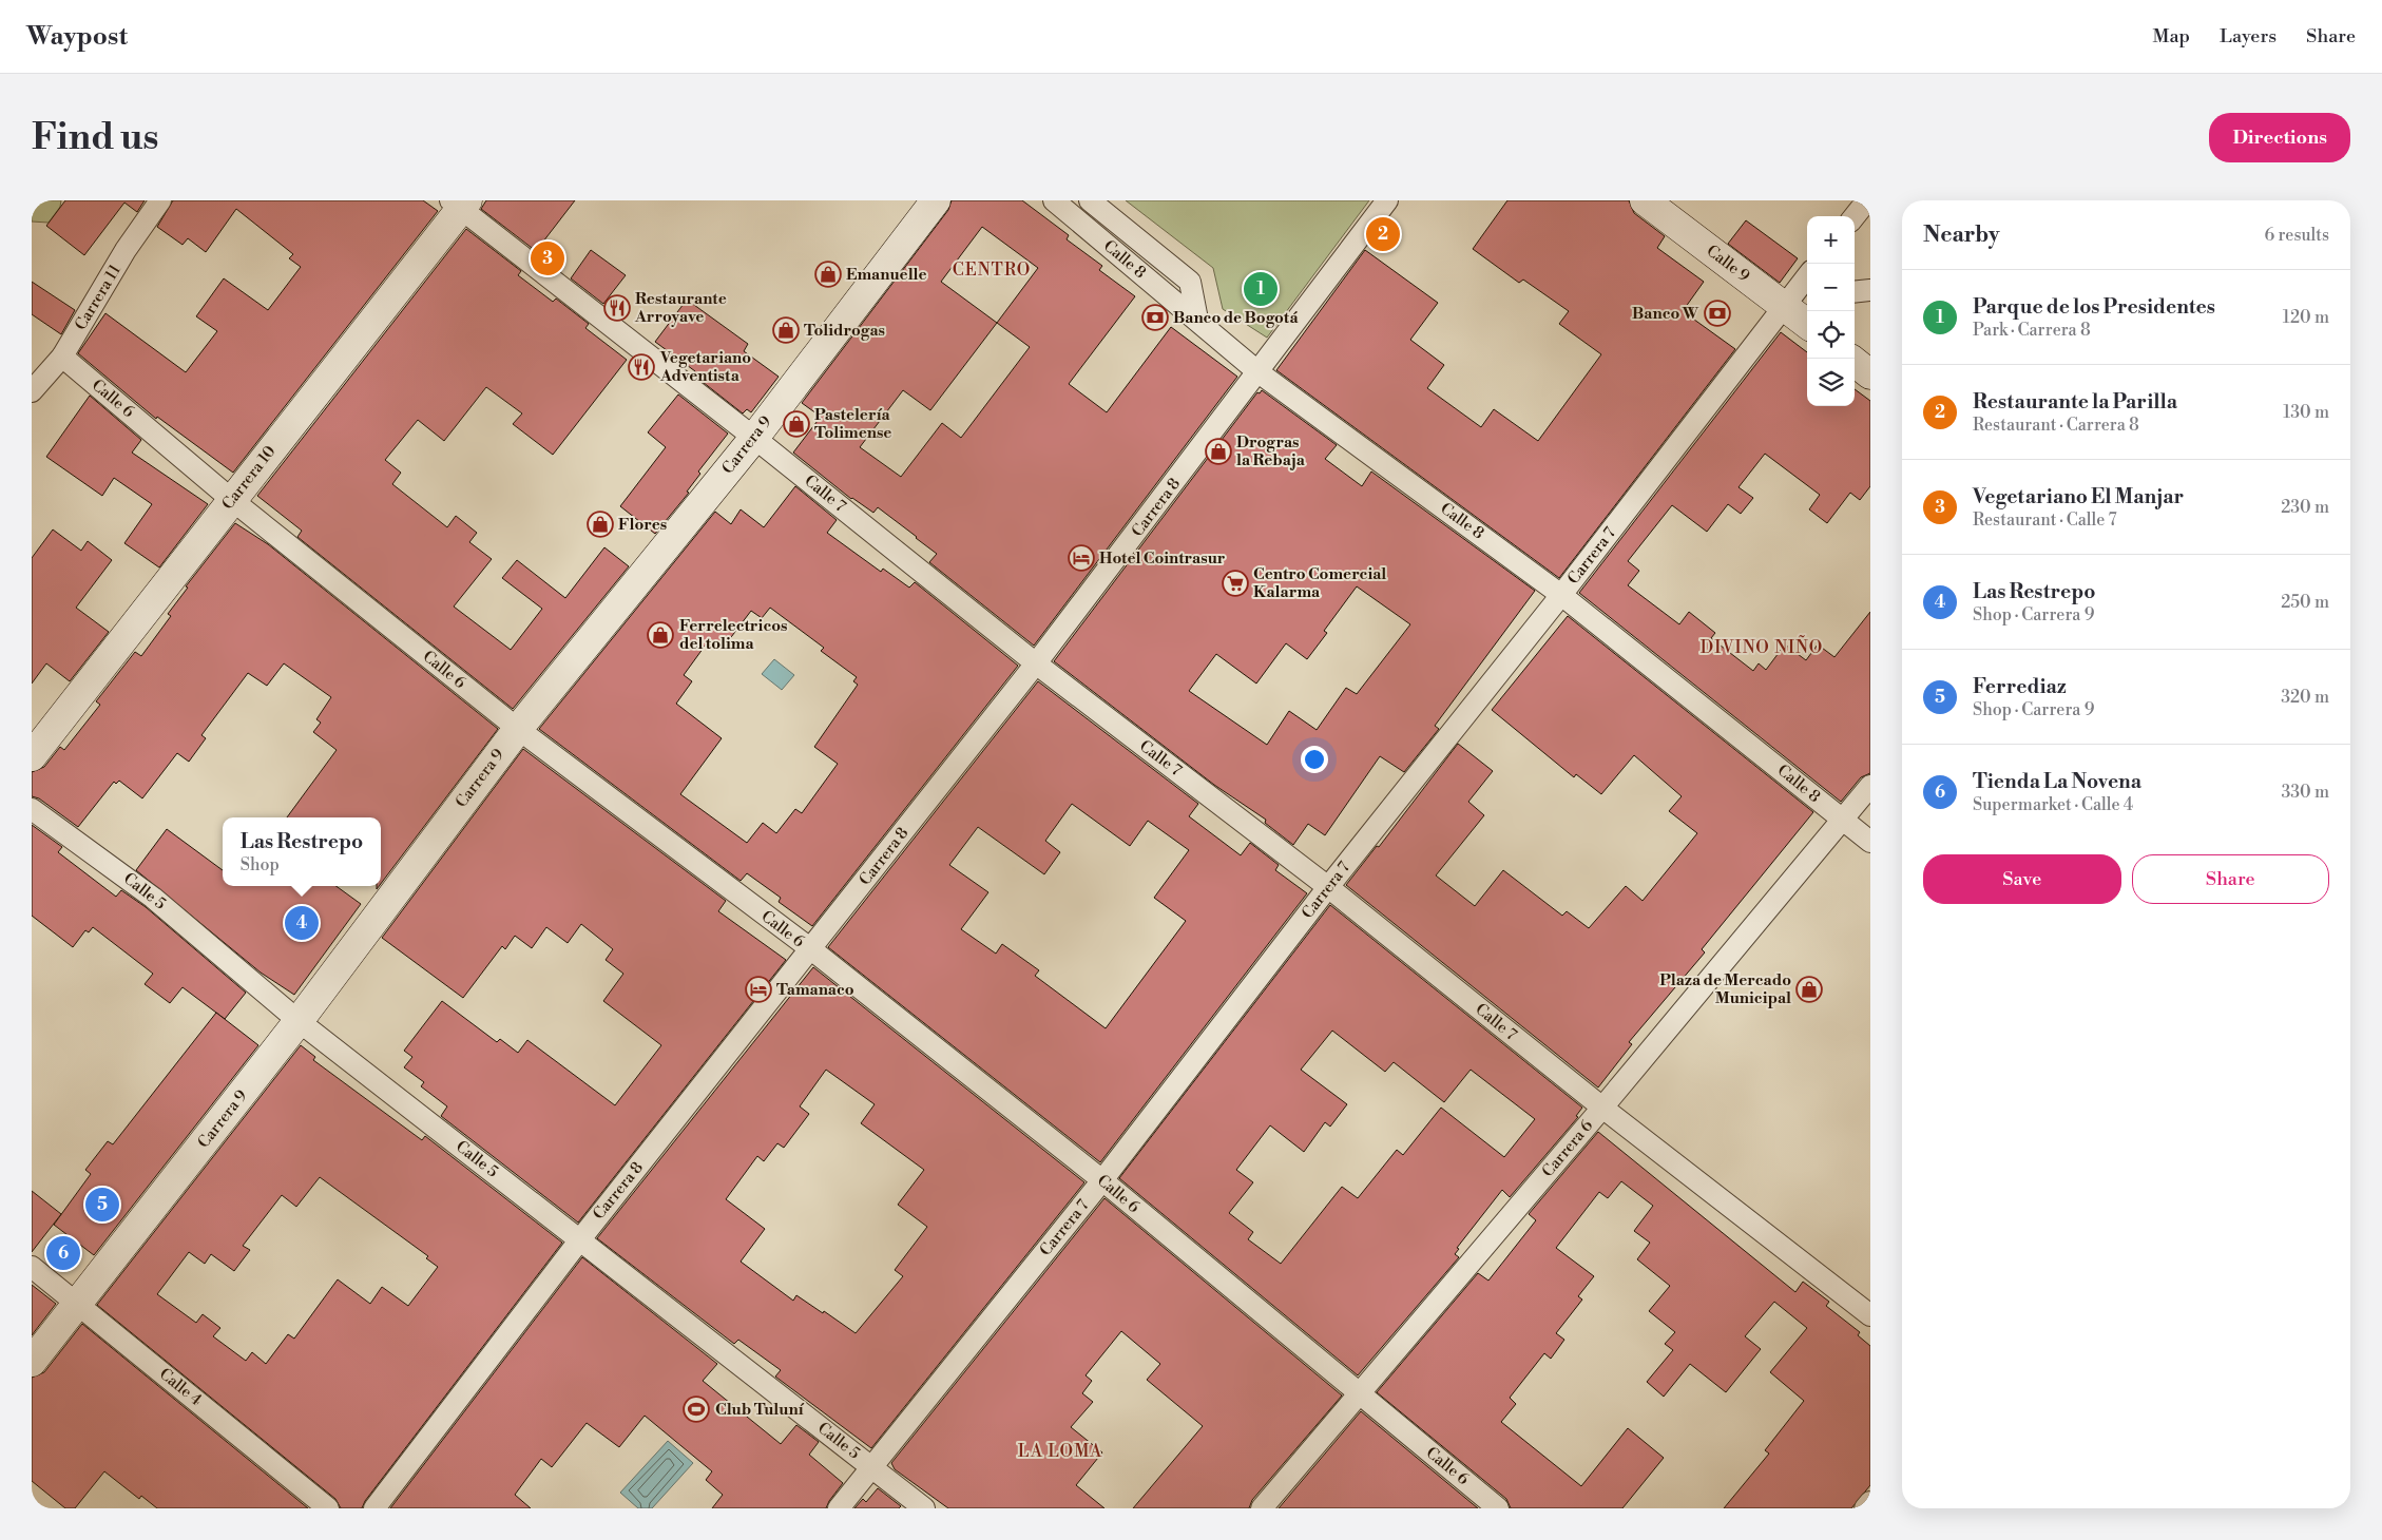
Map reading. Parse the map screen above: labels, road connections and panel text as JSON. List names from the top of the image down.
{
  "streets": {
    "main road": ["Calle 9", "Carrera 9", "Carrera 10"],
    "street": [
      "Calle 8",
      "Carrera 11",
      "Calle 6",
      "Calle 7",
      "Carrera 8",
      "Carrera 7",
      "Calle 5",
      "Carrera 6",
      "Calle 4"
    ]
  },
  "crossings": [
    ["Calle 8", "Carrera 8"],
    ["Calle 8", "Carrera 7"],
    ["Calle 8", "Carrera 6"],
    ["Calle 9", "Carrera 7"],
    ["Carrera 11", "Calle 6"],
    ["Calle 6", "Carrera 9"],
    ["Calle 6", "Carrera 10"],
    ["Calle 6", "Carrera 8"],
    ["Calle 6", "Carrera 7"],
    ["Calle 6", "Carrera 6"],
    ["Carrera 9", "Calle 7"],
    ["Carrera 9", "Calle 5"],
    ["Carrera 9", "Calle 4"],
    ["Carrera 10", "Calle 7"],
    ["Calle 7", "Carrera 8"],
    ["Calle 7", "Carrera 7"],
    ["Calle 7", "Carrera 6"],
    ["Carrera 8", "Calle 5"],
    ["Carrera 7", "Calle 5"]
  ],
  "districts": ["CENTRO", "DIVINO NIÑO", "LA LOMA"],
  "places": {
    "shop": [
      "Emanuelle",
      "Tolidrogas",
      "Pastelería Tolimense",
      "Drogras la Rebaja",
      "Flores",
      "Ferrelectricos del tolima",
      "Plaza de Mercado Municipal"
    ],
    "restaurant": ["Restaurante Arroyave", "Vegetariano Adventista"],
    "bank": ["Banco W", "Banco de Bogotá"],
    "hotel": ["Hotel Cointrasur", "Tamanaco"],
    "supermarket": ["Centro Comercial Kalarma"],
    "sports": ["Club Tuluní"]
  },
  "page": {
    "header": "Waypost",
    "nav": ["Map", "Layers", "Share"],
    "buttons": [
      "Directions",
      ["Save", "Share"]
    ],
    "title": "Find us",
    "heading": ["Nearby", "6 results"],
    "pins": [
      "2",
      "3",
      "1",
      "4",
      "5",
      "6"
    ],
    "map_buttons": ["+", "−"],
    "list": [
      {
        "mark": "1",
        "name": "Parque de los Presidentes",
        "note": "Park · Carrera 8",
        "value": "120 m"
      },
      {
        "mark": "2",
        "name": "Restaurante la Parilla",
        "note": "Restaurant · Carrera 8",
        "value": "130 m"
      },
      {
        "mark": "3",
        "name": "Vegetariano El Manjar",
        "note": "Restaurant · Calle 7",
        "value": "230 m"
      },
      {
        "mark": "4",
        "name": "Las Restrepo",
        "note": "Shop · Carrera 9",
        "value": "250 m"
      },
      {
        "mark": "5",
        "name": "Ferrediaz",
        "note": "Shop · Carrera 9",
        "value": "320 m"
      },
      {
        "mark": "6",
        "name": "Tienda La Novena",
        "note": "Supermarket · Calle 4",
        "value": "330 m"
      }
    ],
    "popup": ["Las Restrepo", "Shop"]
  }
}
